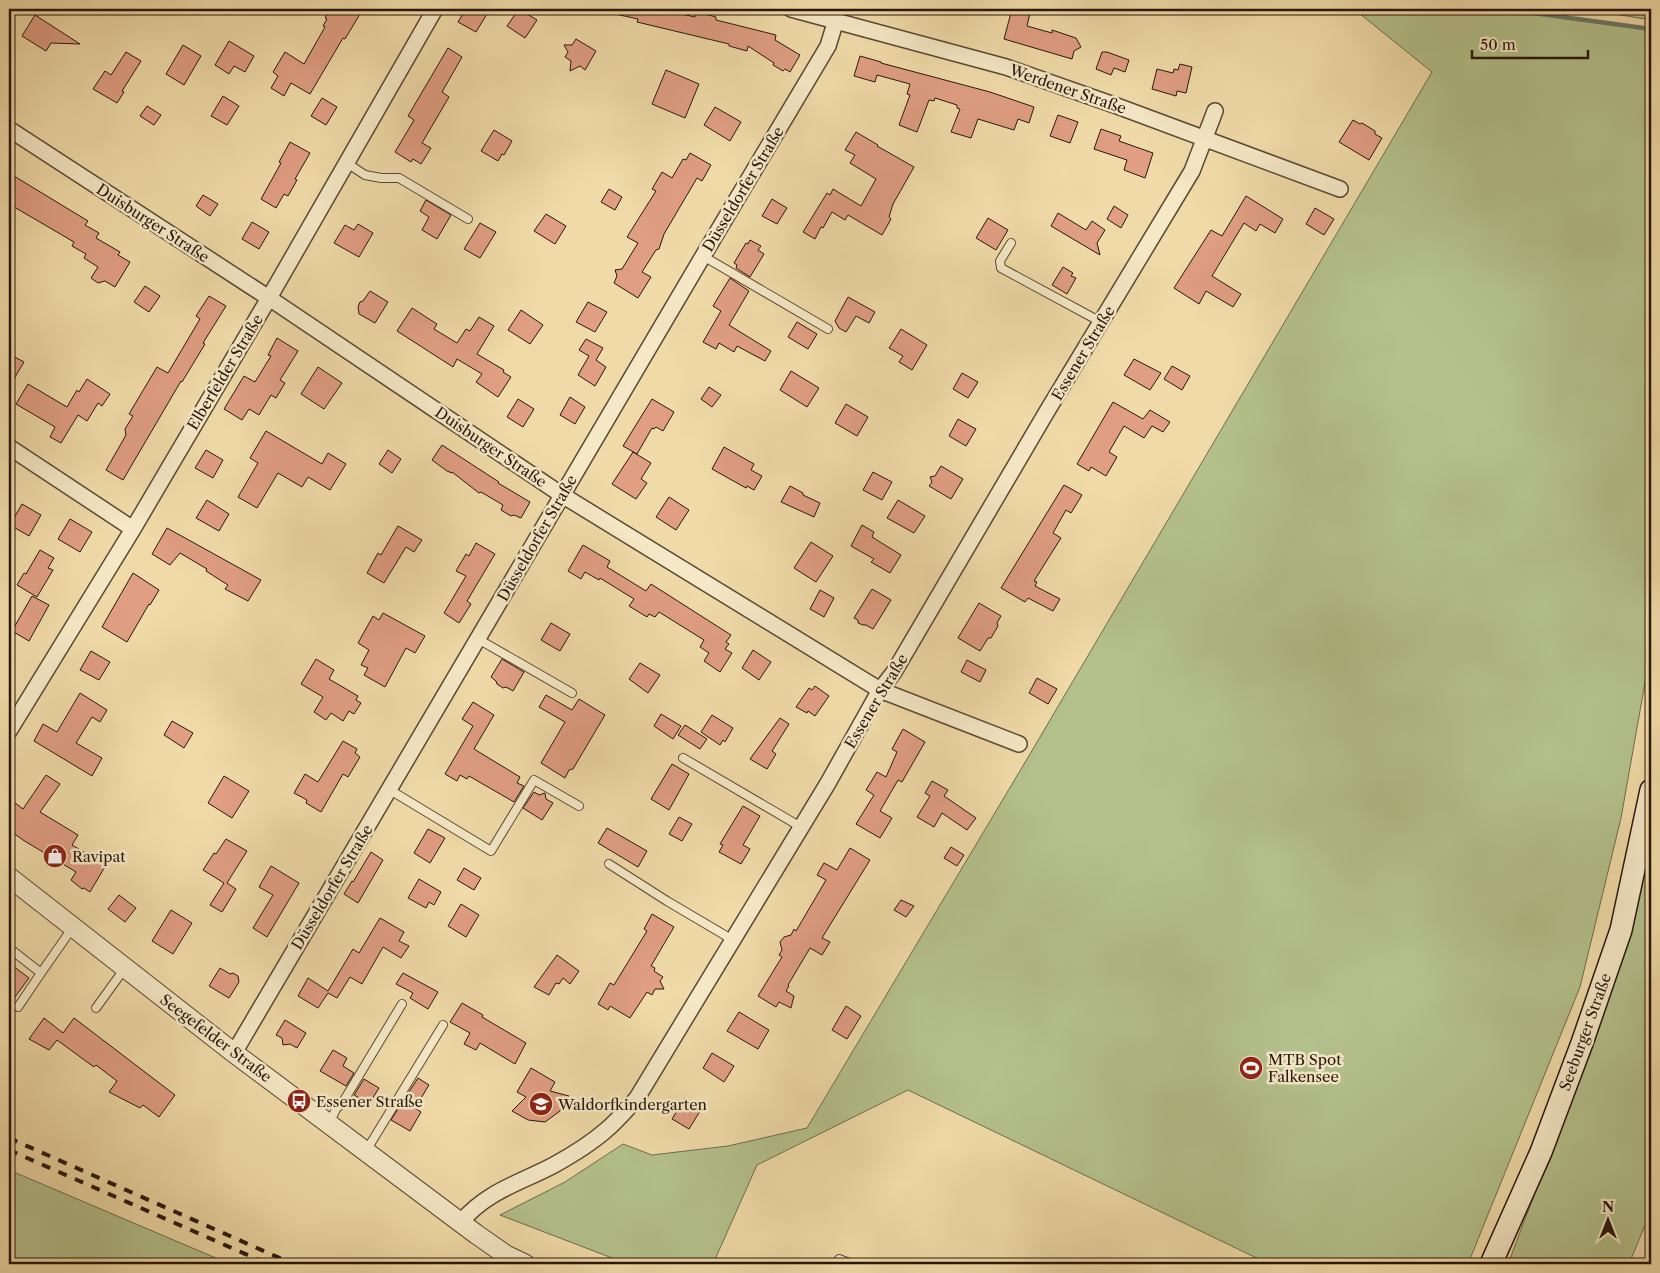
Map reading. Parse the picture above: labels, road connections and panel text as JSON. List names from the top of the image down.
{
  "streets": {
    "main road": ["Seeburger Straße"],
    "street": [
      "Werdener Straße",
      "Düsseldorfer Straße",
      "Duisburger Straße",
      "Essener Straße",
      "Elberfelder Straße",
      "Seegefelder Straße"
    ]
  },
  "crossings": [
    ["Werdener Straße", "Düsseldorfer Straße"],
    ["Werdener Straße", "Essener Straße"],
    ["Düsseldorfer Straße", "Duisburger Straße"],
    ["Düsseldorfer Straße", "Seegefelder Straße"],
    ["Duisburger Straße", "Essener Straße"],
    ["Duisburger Straße", "Elberfelder Straße"],
    ["Essener Straße", "Seegefelder Straße"]
  ],
  "places": {
    "shop": ["Ravipat"],
    "sports": ["MTB Spot Falkensee"],
    "bus stop": ["Essener Straße"],
    "school or university": ["Waldorfkindergarten"]
  },
  "scale_bar": "50 m",
  "north": "top"
}
